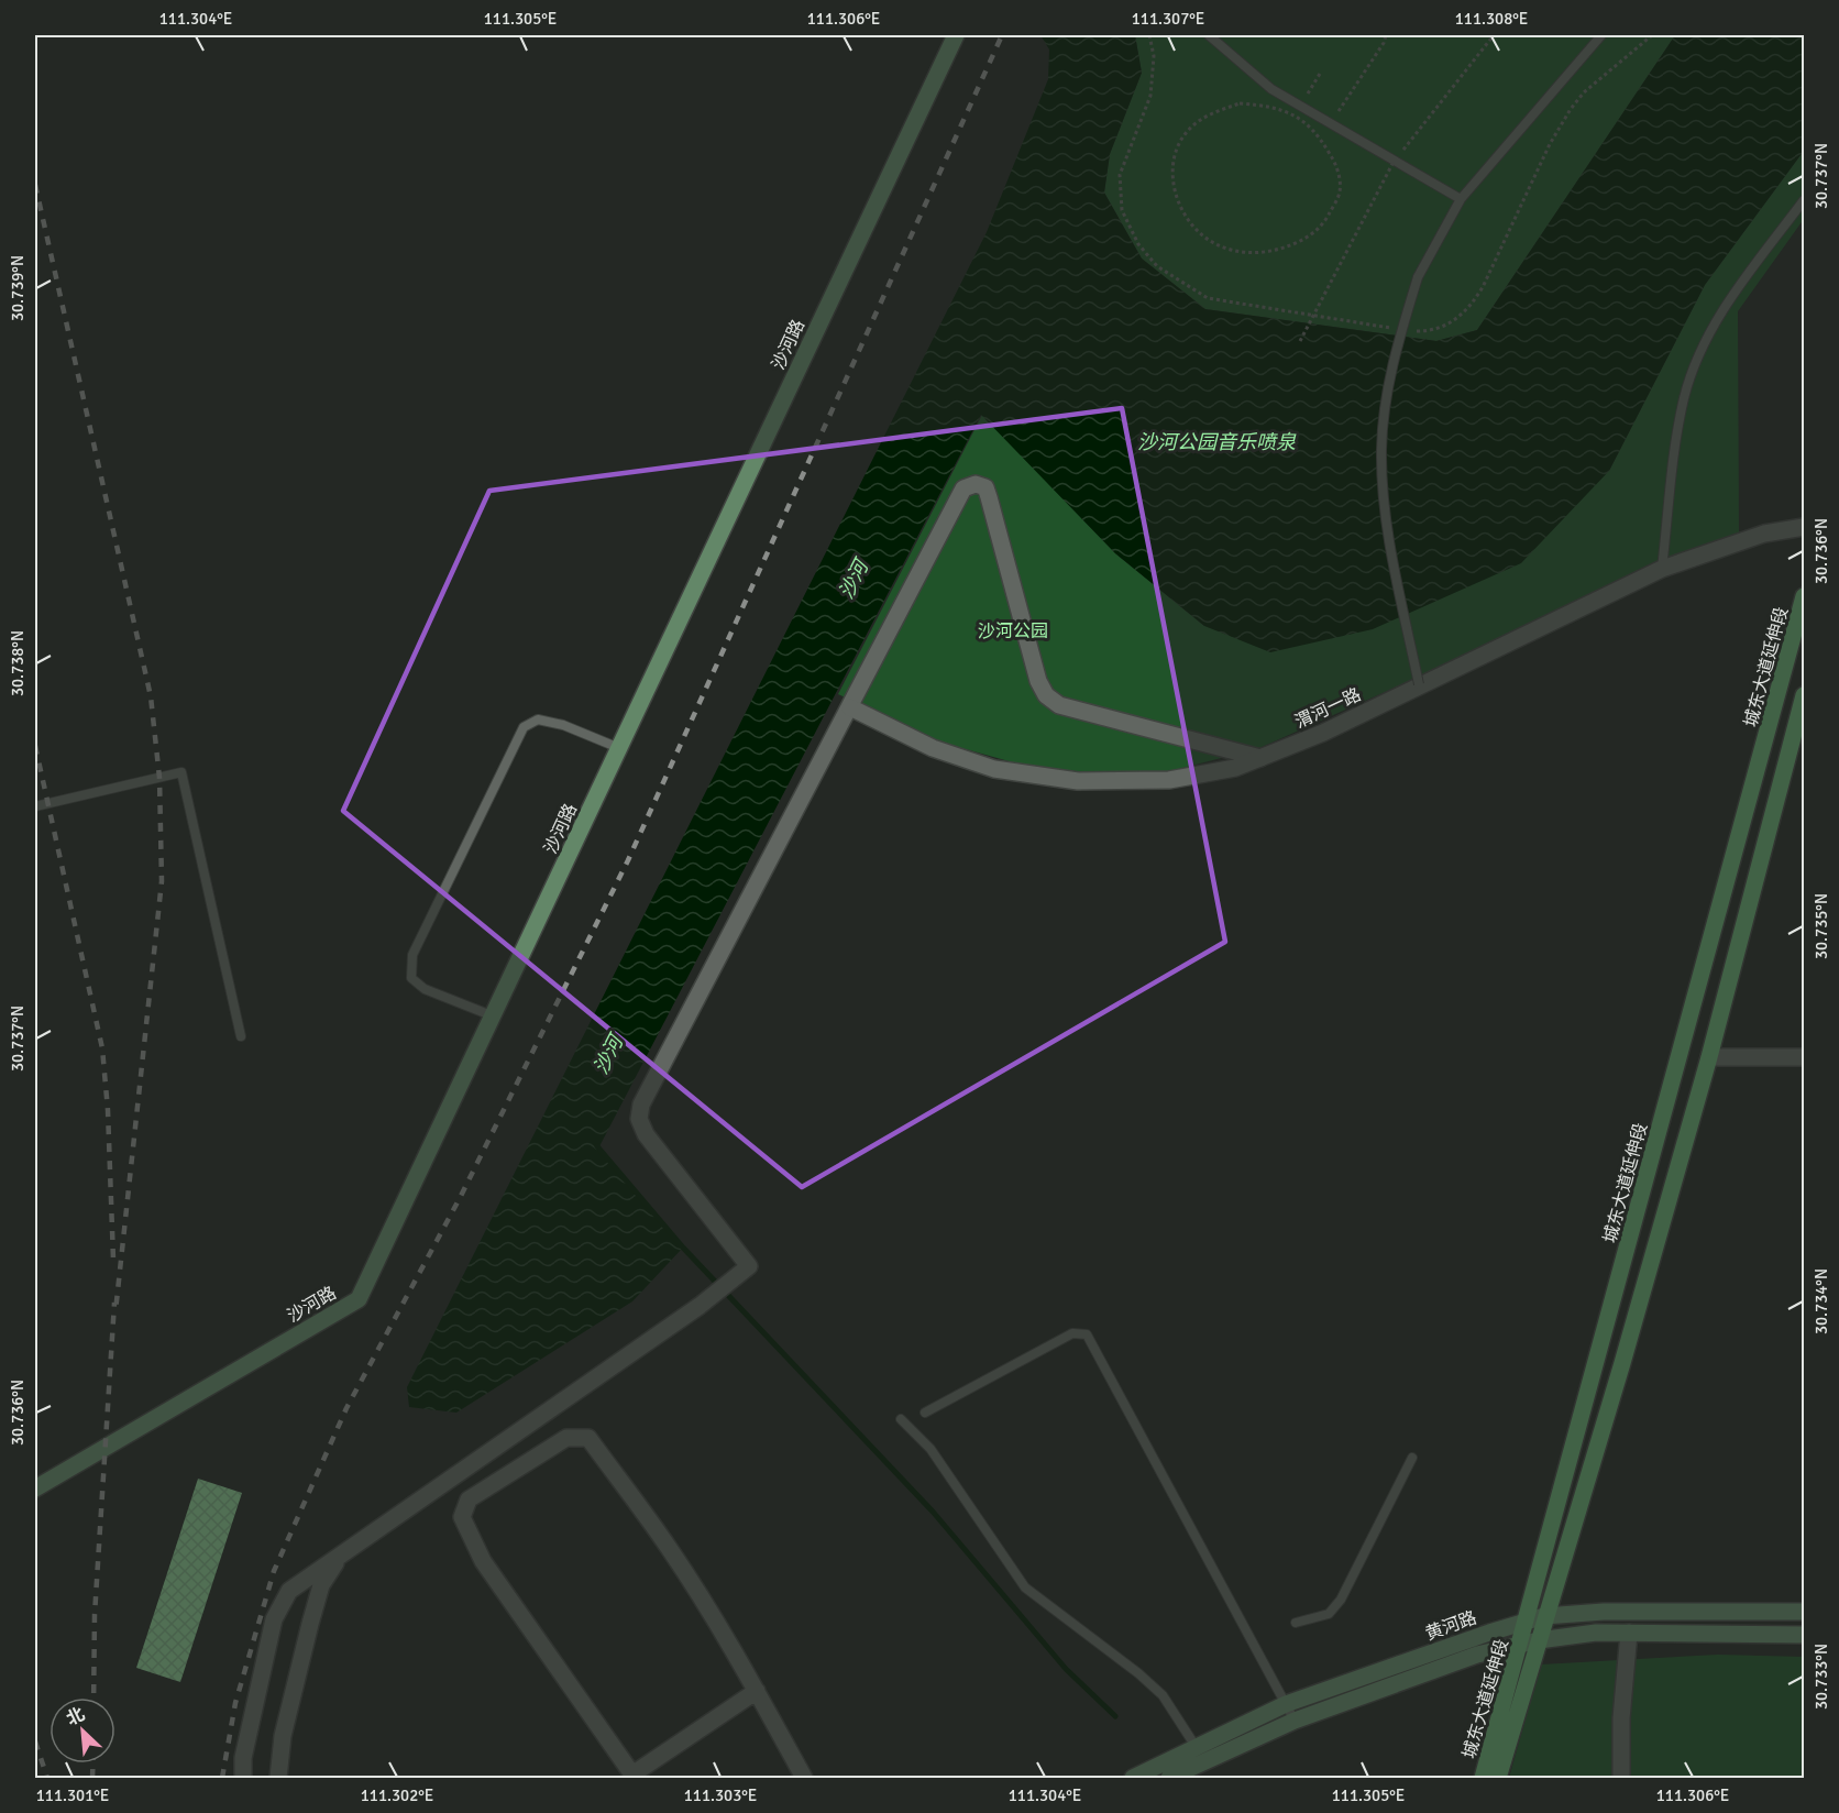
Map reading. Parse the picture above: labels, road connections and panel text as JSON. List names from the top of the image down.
{
  "streets": {
    "main road": ["沙河路", "城东大道延伸段", "黄河路"],
    "street": ["渭河一路"]
  },
  "crossings": [
    ["城东大道延伸段", "黄河路"]
  ],
  "water": ["沙河公园音乐喷泉", "沙河"],
  "parks": ["沙河公园"],
  "north": "top left",
  "coordinates": [
    "111.304°E",
    "111.305°E",
    "111.306°E",
    "111.307°E",
    "111.308°E",
    "30.737°N",
    "30.739°N",
    "30.736°N",
    "30.738°N",
    "30.735°N",
    "30.734°N",
    "30.733°N",
    "111.301°E",
    "111.302°E",
    "111.303°E"
  ]
}
